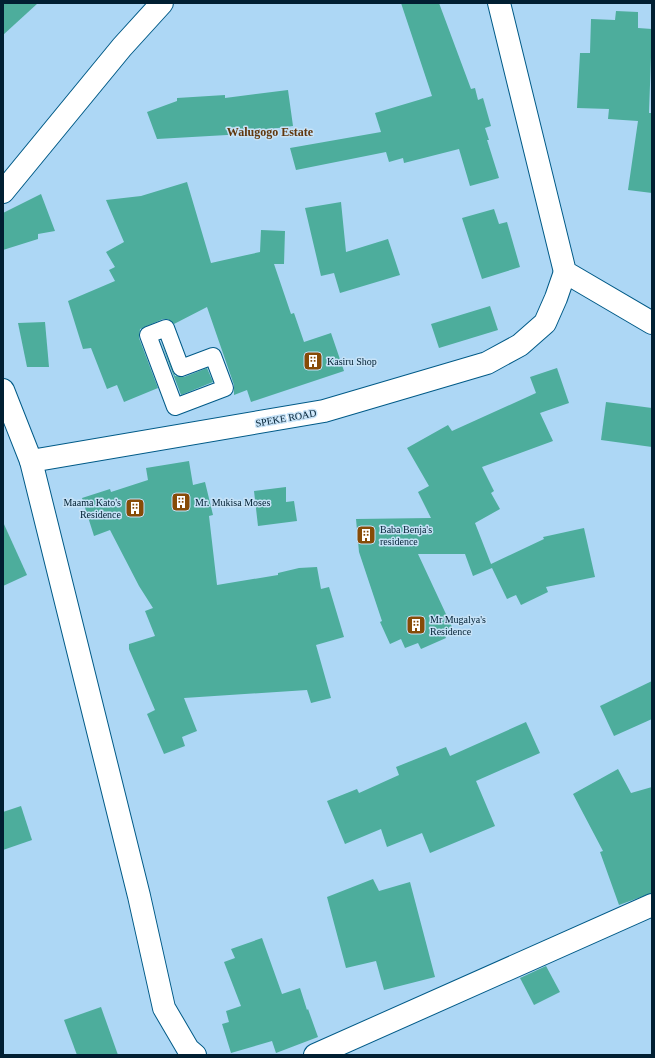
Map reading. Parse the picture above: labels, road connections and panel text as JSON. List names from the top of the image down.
{
  "streets": {
    "street": ["SPEKE ROAD"]
  },
  "districts": ["Walugogo Estate"],
  "places": {
    "building": [
      "Kasiru Shop",
      "Mr. Mukisa Moses",
      "Maama Kato's Residence",
      "Baba Benja's residence",
      "Mr Mugalya's Residence"
    ]
  }
}
